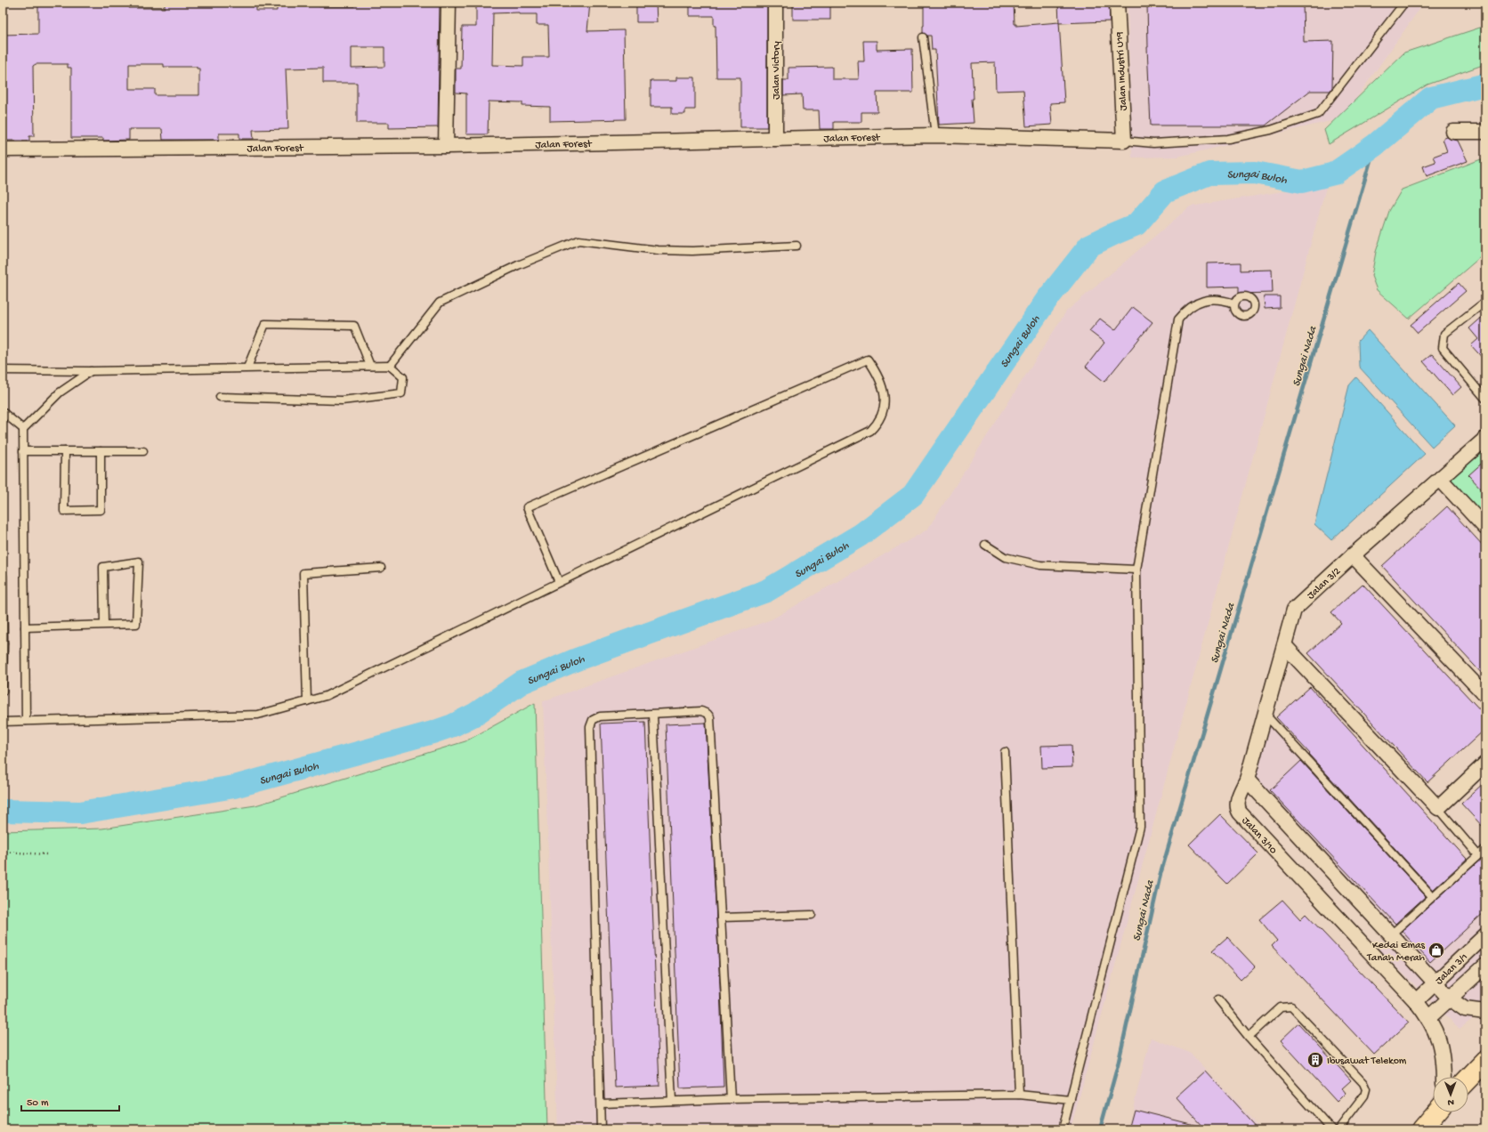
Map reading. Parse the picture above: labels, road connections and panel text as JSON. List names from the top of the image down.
{
  "streets": {
    "street": [
      "Jalan Victory",
      "Jalan Industri U19",
      "Jalan Forest",
      "Jalan 3/2",
      "Jalan 3/10",
      "Jalan 3/1"
    ]
  },
  "crossings": [
    ["Jalan Victory", "Jalan Forest"],
    ["Jalan Industri U19", "Jalan Forest"],
    ["Jalan 3/2", "Jalan 3/10"],
    ["Jalan 3/10", "Jalan 3/1"]
  ],
  "water": ["Sungai Buloh", "Sungai Nada"],
  "places": {
    "shop": ["Kedai Emas Tanah Merah"],
    "building": ["Ibusawat Telekom"]
  },
  "scale_bar": "50 m",
  "north": "bottom"
}
